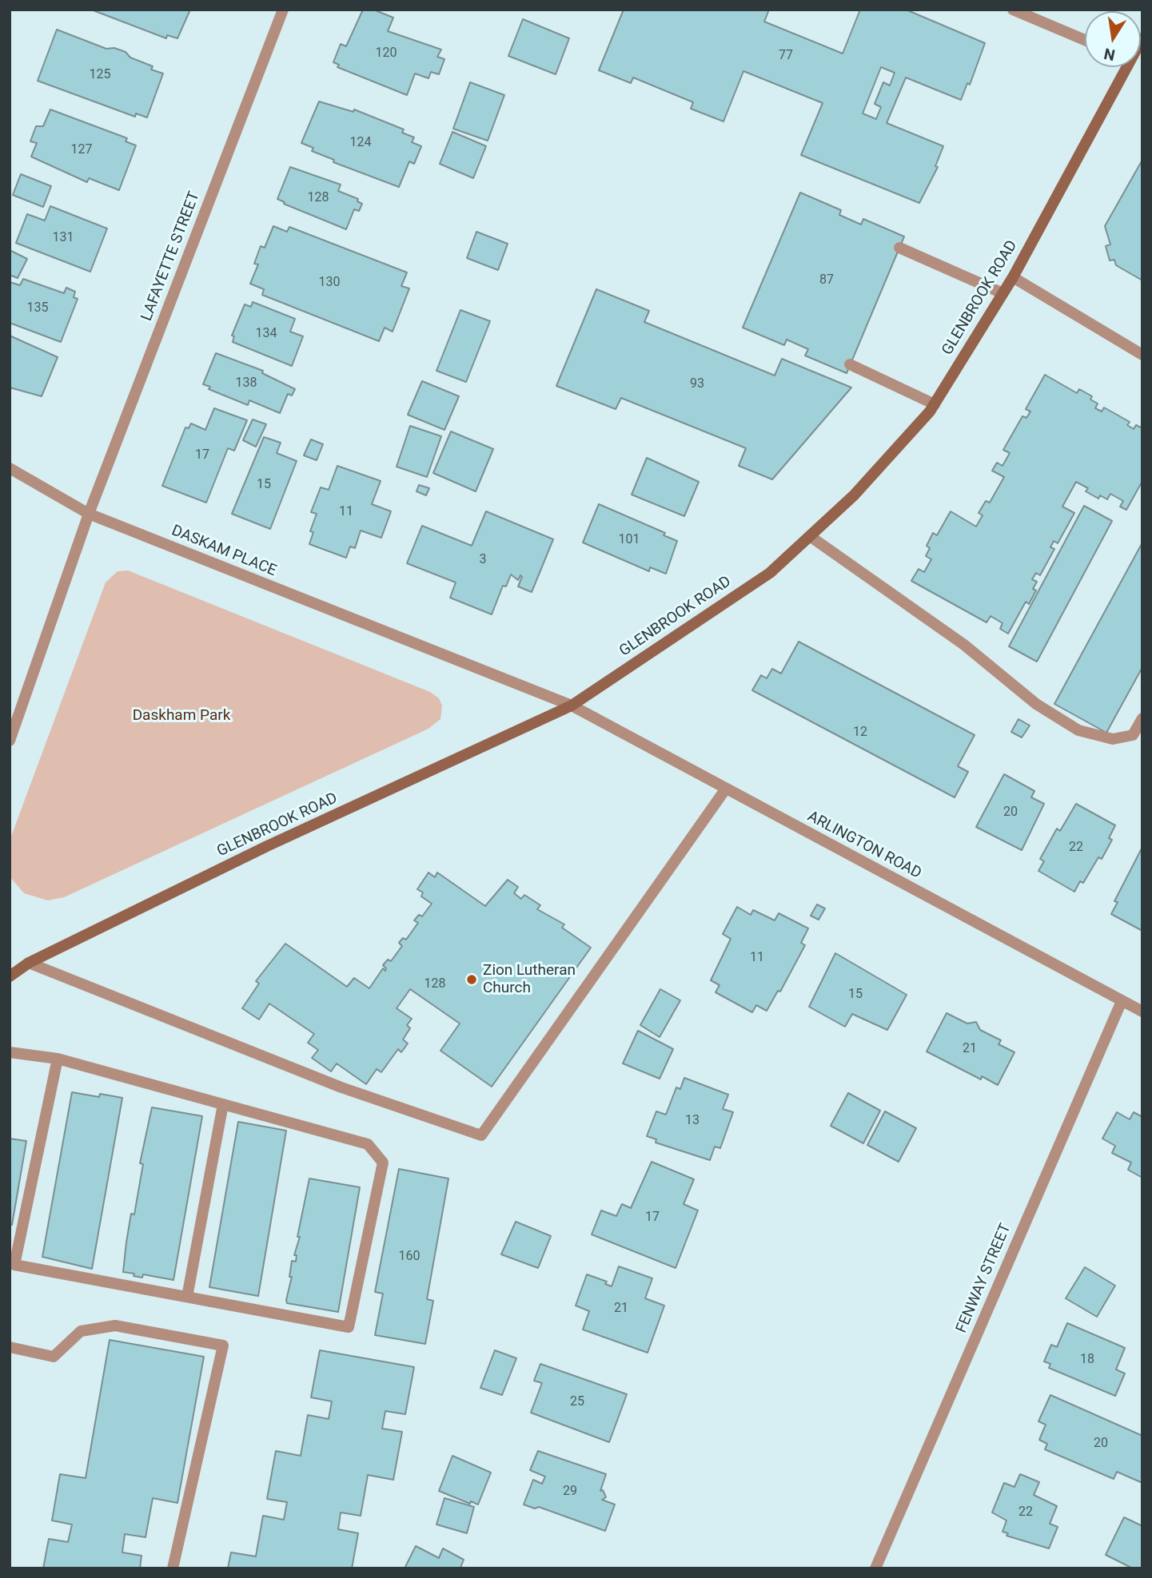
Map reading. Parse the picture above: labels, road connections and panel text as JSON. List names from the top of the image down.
{
  "streets": {
    "main road": ["GLENBROOK ROAD"],
    "street": [
      "LAFAYETTE STREET",
      "DASKAM PLACE",
      "ARLINGTON ROAD",
      "FENWAY STREET"
    ]
  },
  "crossings": [
    ["LAFAYETTE STREET", "DASKAM PLACE"],
    ["GLENBROOK ROAD", "DASKAM PLACE"],
    ["GLENBROOK ROAD", "ARLINGTON ROAD"],
    ["DASKAM PLACE", "ARLINGTON ROAD"],
    ["ARLINGTON ROAD", "FENWAY STREET"]
  ],
  "parks": ["Daskham Park"],
  "places": ["Zion Lutheran Church"],
  "house_numbers": [
    "120",
    "77",
    "125",
    "124",
    "127",
    "128",
    "131",
    "87",
    "130",
    "135",
    "134",
    "138",
    "93",
    "17",
    "15",
    "11",
    "101",
    "3",
    "12",
    "20",
    "22",
    "11",
    "128",
    "15",
    "21",
    "13",
    "17",
    "160",
    "21",
    "18",
    "25",
    "20",
    "29",
    "22"
  ],
  "north": "bottom"
}
